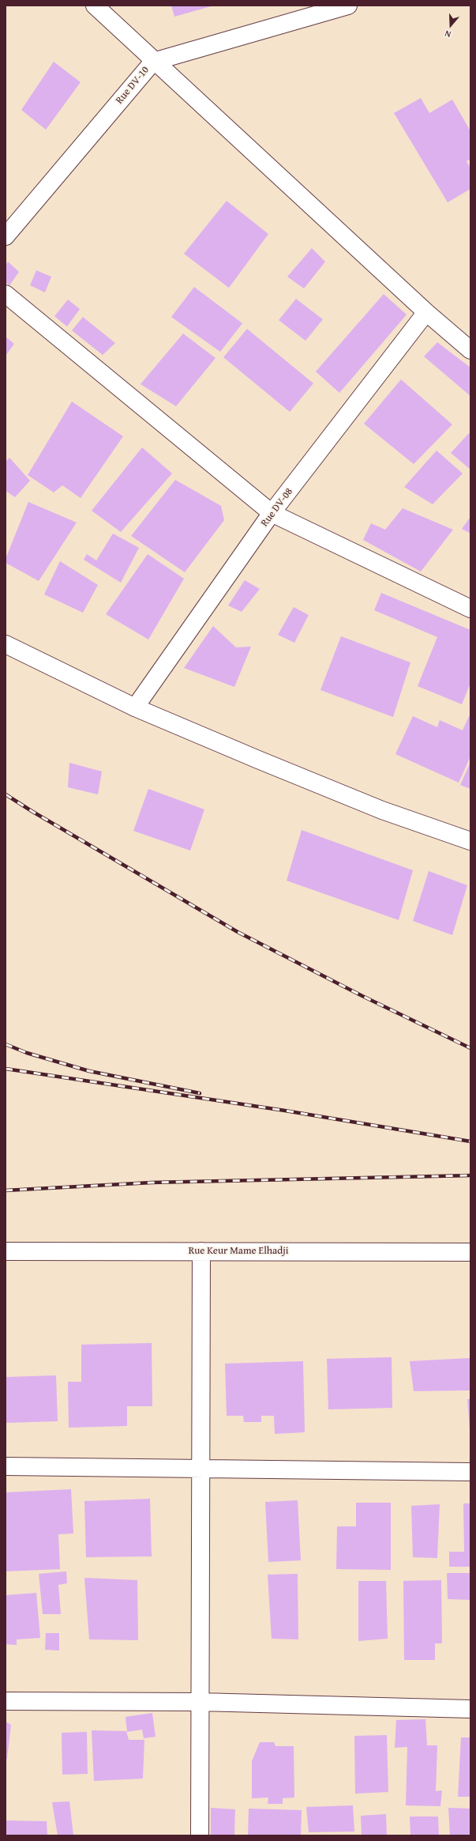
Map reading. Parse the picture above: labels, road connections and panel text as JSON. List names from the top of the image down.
{
  "streets": {
    "street": ["Rue DV-10", "Rue DV-08", "Rue Keur Mame Elhadji"]
  },
  "north": "bottom"
}
